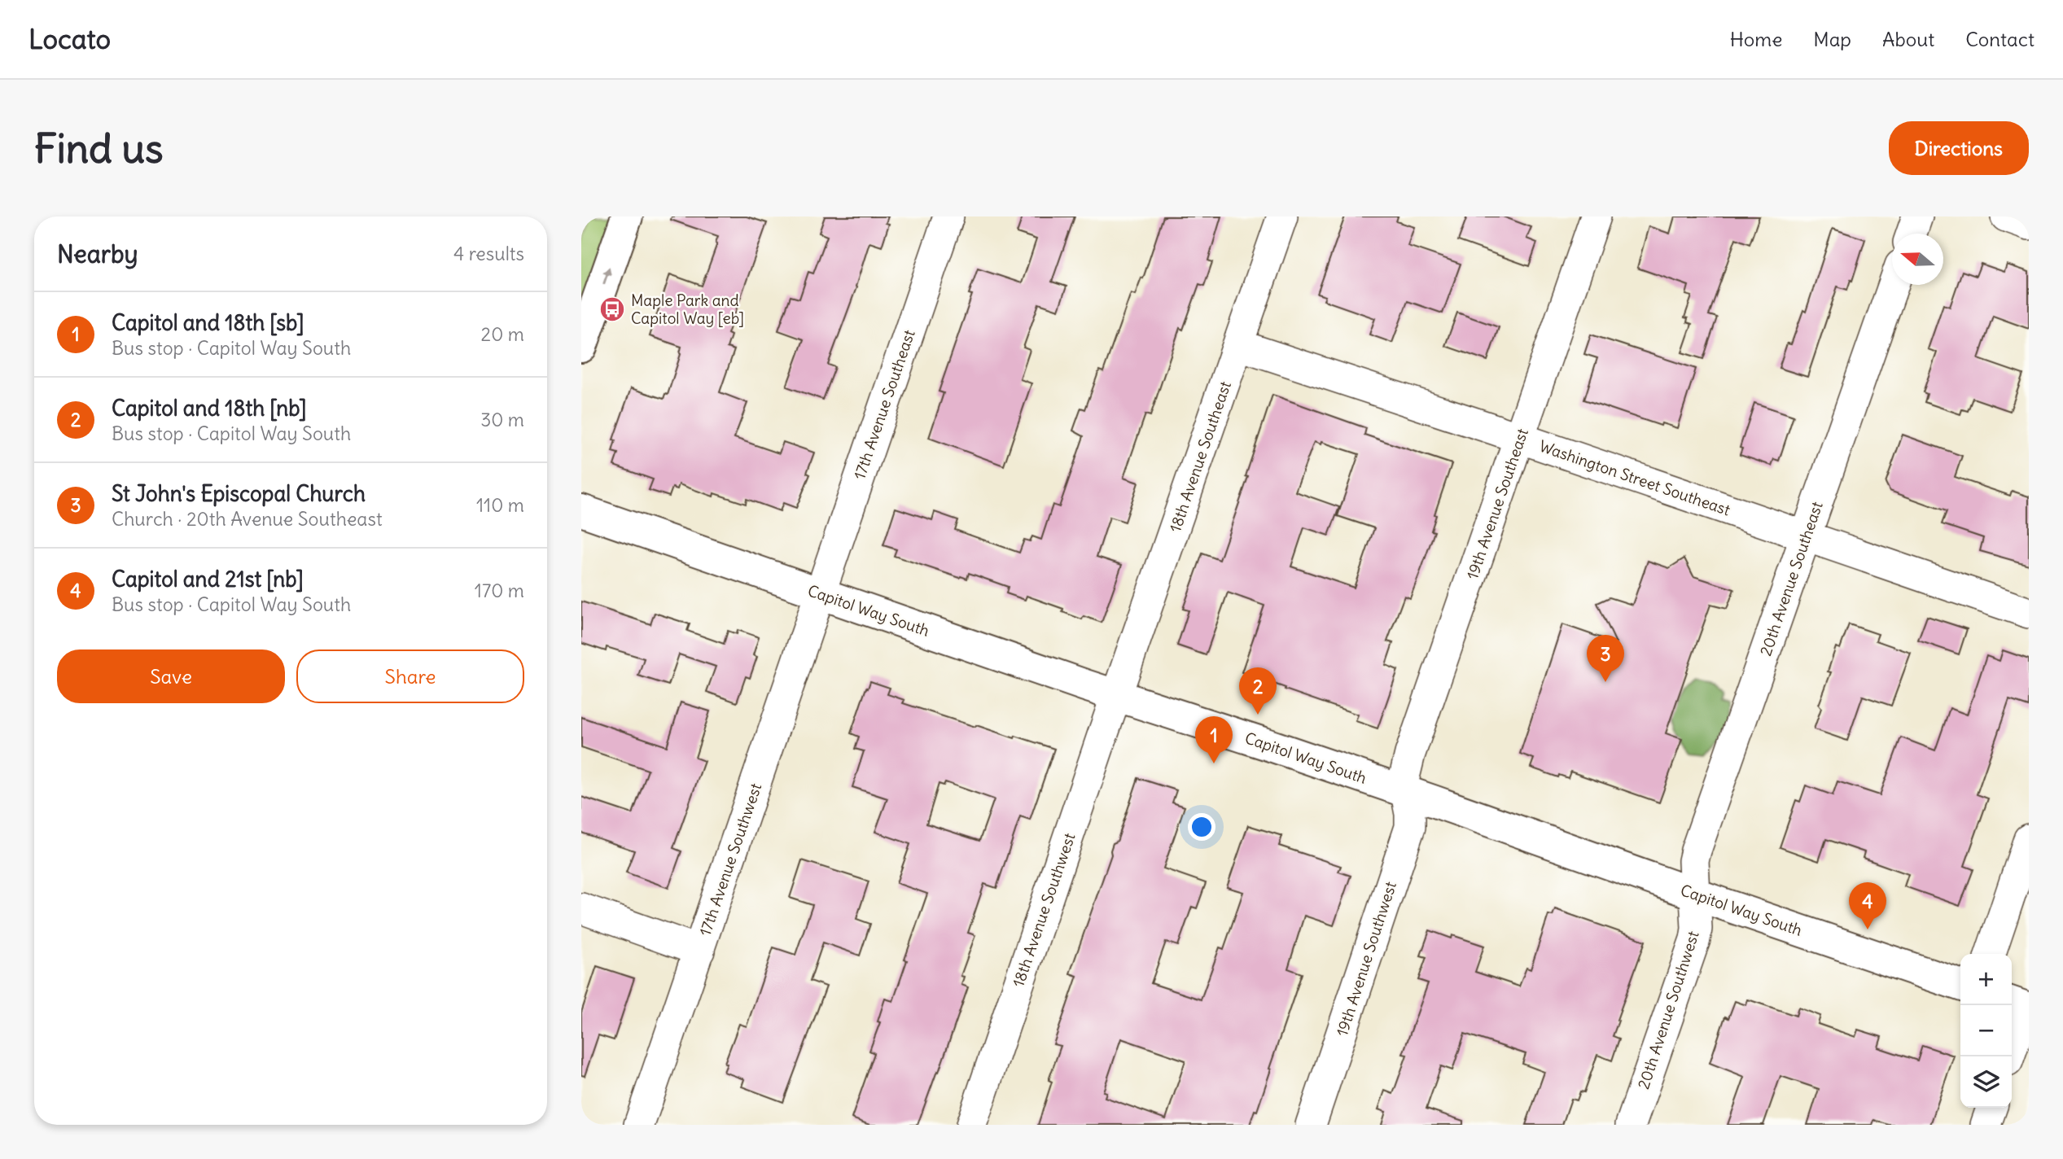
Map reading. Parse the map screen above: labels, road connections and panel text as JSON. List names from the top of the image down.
{
  "streets": {
    "main road": ["Capitol Way South"],
    "street": [
      "17th Avenue Southeast",
      "18th Avenue Southeast",
      "Washington Street Southeast",
      "19th Avenue Southeast",
      "20th Avenue Southeast",
      "17th Avenue Southwest",
      "18th Avenue Southwest",
      "19th Avenue Southwest",
      "20th Avenue Southwest"
    ]
  },
  "crossings": [
    ["17th Avenue Southeast", "Capitol Way South"],
    ["17th Avenue Southeast", "17th Avenue Southwest"],
    ["18th Avenue Southeast", "Washington Street Southeast"],
    ["18th Avenue Southeast", "Capitol Way South"],
    ["18th Avenue Southeast", "18th Avenue Southwest"],
    ["Washington Street Southeast", "19th Avenue Southeast"],
    ["Washington Street Southeast", "20th Avenue Southeast"],
    ["19th Avenue Southeast", "Capitol Way South"],
    ["19th Avenue Southeast", "19th Avenue Southwest"],
    ["20th Avenue Southeast", "Capitol Way South"],
    ["20th Avenue Southeast", "20th Avenue Southwest"],
    ["Capitol Way South", "17th Avenue Southwest"],
    ["Capitol Way South", "18th Avenue Southwest"],
    ["Capitol Way South", "19th Avenue Southwest"],
    ["Capitol Way South", "20th Avenue Southwest"]
  ],
  "places": {
    "bus stop": ["Maple Park and Capitol Way [eb]"]
  },
  "north": "left",
  "page": {
    "header": "Locato",
    "nav": [
      "Home",
      "Map",
      "About",
      "Contact"
    ],
    "buttons": [
      "Directions",
      ["Save", "Share"]
    ],
    "title": "Find us",
    "heading": ["Nearby", "4 results"],
    "list": [
      {
        "mark": "1",
        "name": "Capitol and 18th [sb]",
        "note": "Bus stop · Capitol Way South",
        "value": "20 m"
      },
      {
        "mark": "2",
        "name": "Capitol and 18th [nb]",
        "note": "Bus stop · Capitol Way South",
        "value": "30 m"
      },
      {
        "mark": "3",
        "name": "St John's Episcopal Church",
        "note": "Church · 20th Avenue Southeast",
        "value": "110 m"
      },
      {
        "mark": "4",
        "name": "Capitol and 21st [nb]",
        "note": "Bus stop · Capitol Way South",
        "value": "170 m"
      }
    ],
    "pins": [
      "3",
      "2",
      "1",
      "4"
    ],
    "map_buttons": ["+", "−"]
  }
}
